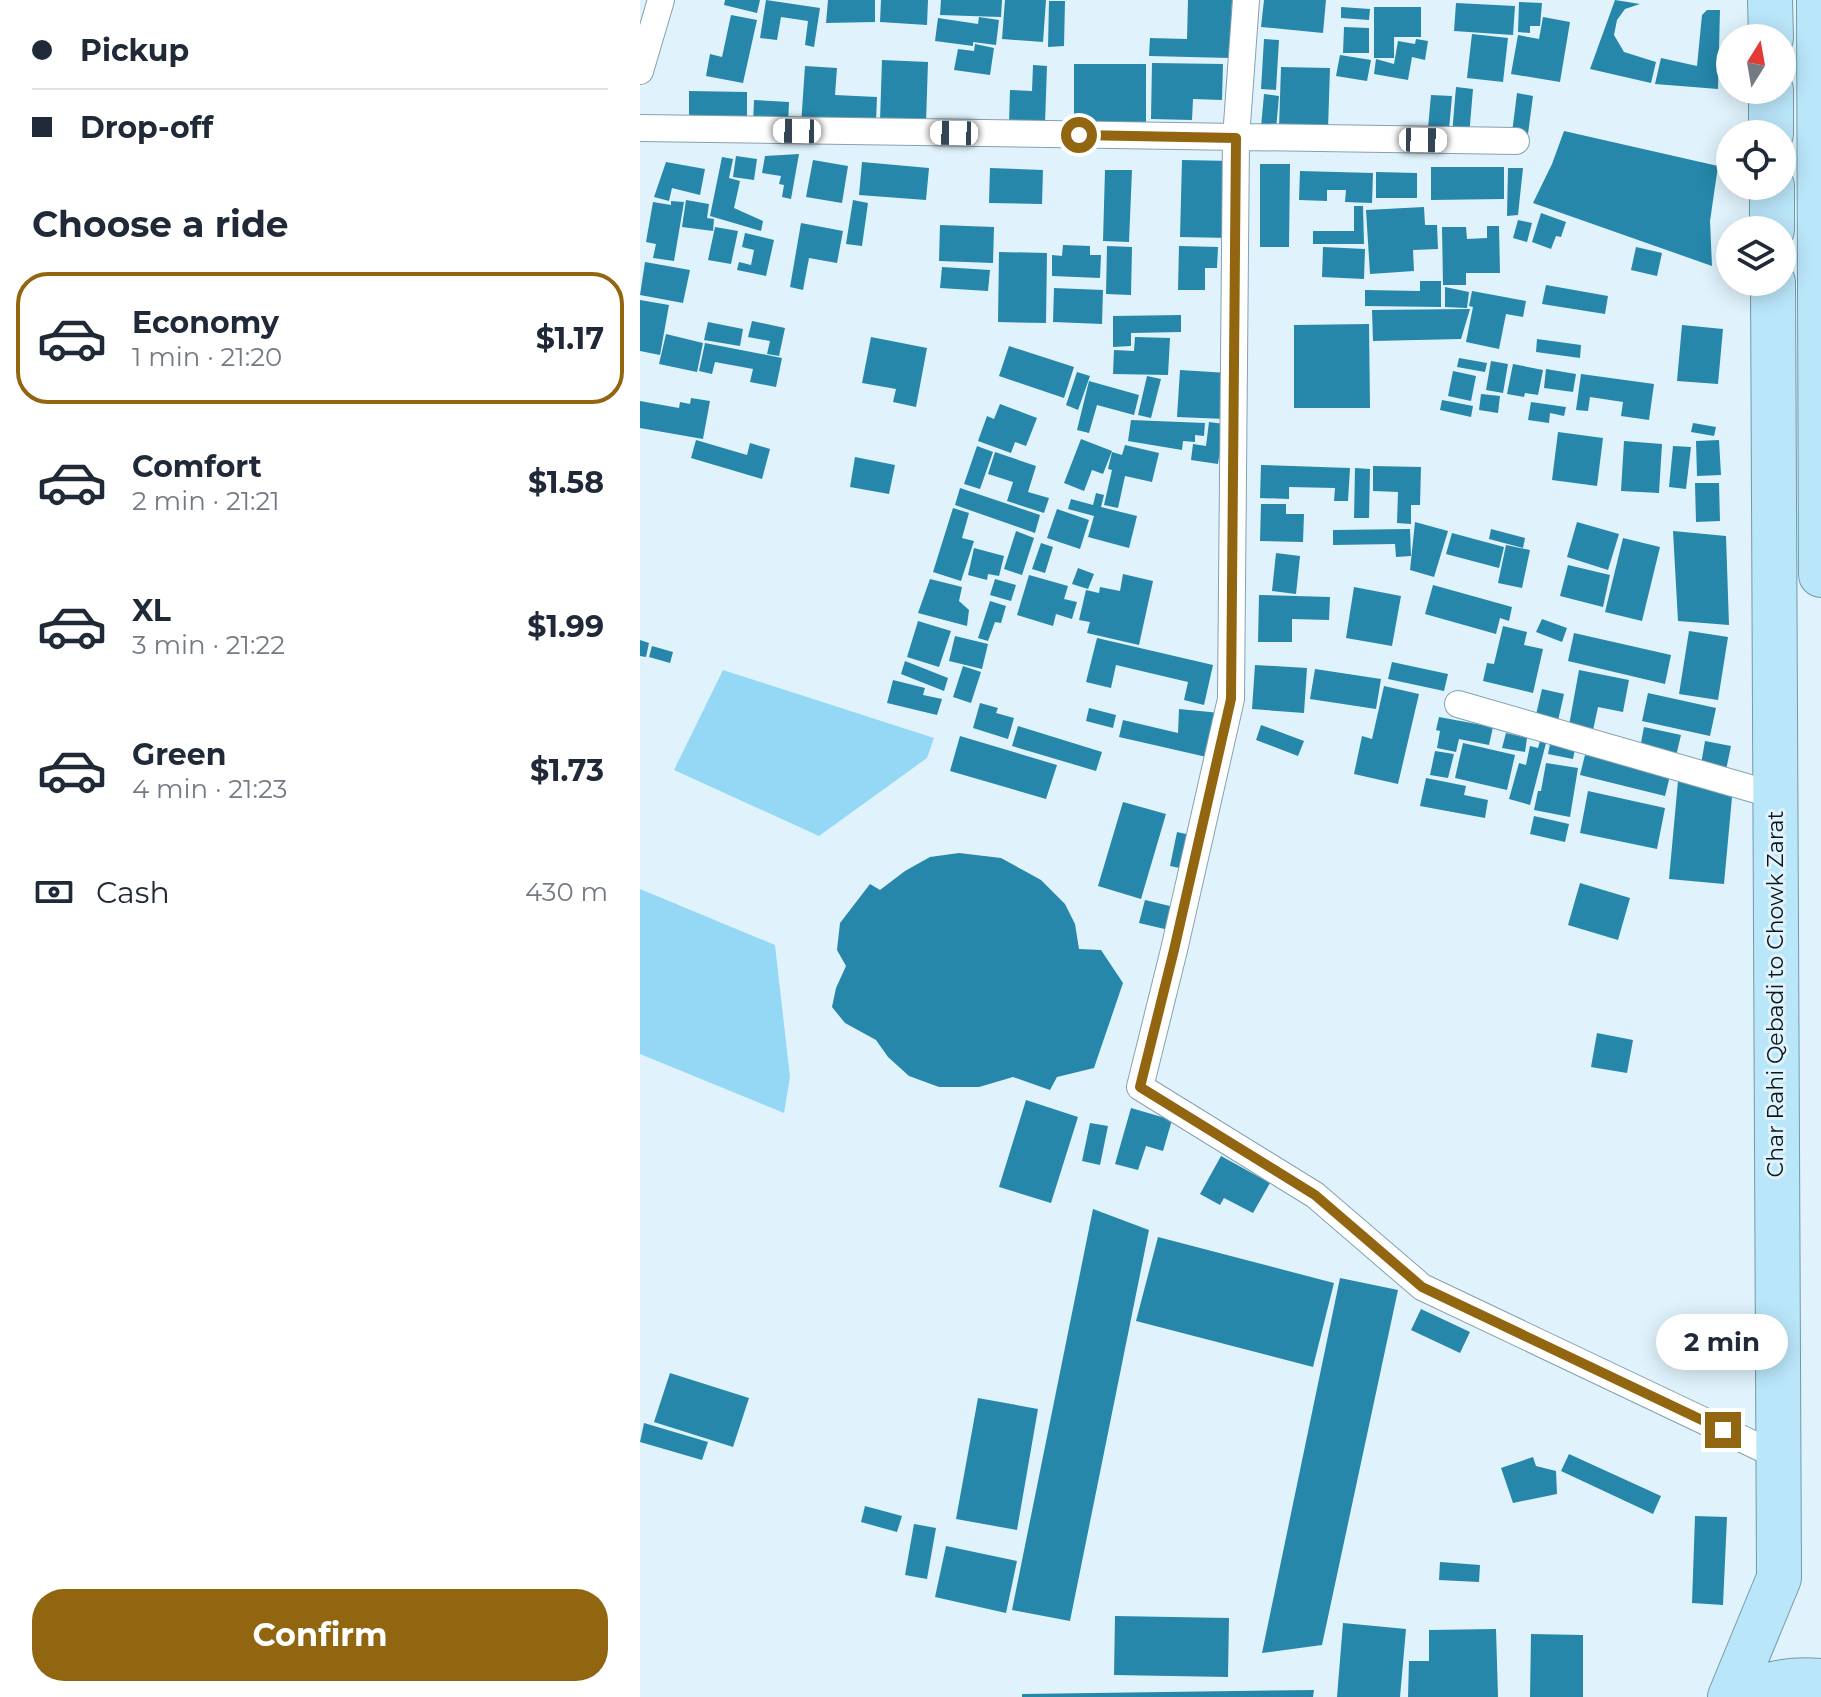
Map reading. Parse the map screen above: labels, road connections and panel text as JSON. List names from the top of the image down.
{
  "streets": {
    "highway": ["Char Rahi Qebadi to Chowk Zarat"]
  },
  "north": "top",
  "page": {
    "banner": ["Pickup", "Drop-off"],
    "heading": "Choose a ride",
    "list": [
      {
        "name": "Economy",
        "note": "1 min · 21:20",
        "value": "$1.17"
      },
      {
        "name": "Comfort",
        "note": "2 min · 21:21",
        "value": "$1.58"
      },
      {
        "name": "XL",
        "note": "3 min · 21:22",
        "value": "$1.99"
      },
      {
        "name": "Green",
        "note": "4 min · 21:23",
        "value": "$1.73"
      }
    ],
    "pay": ["Cash", "430 m"],
    "bubble": "2 min",
    "buttons": "Confirm"
  }
}
